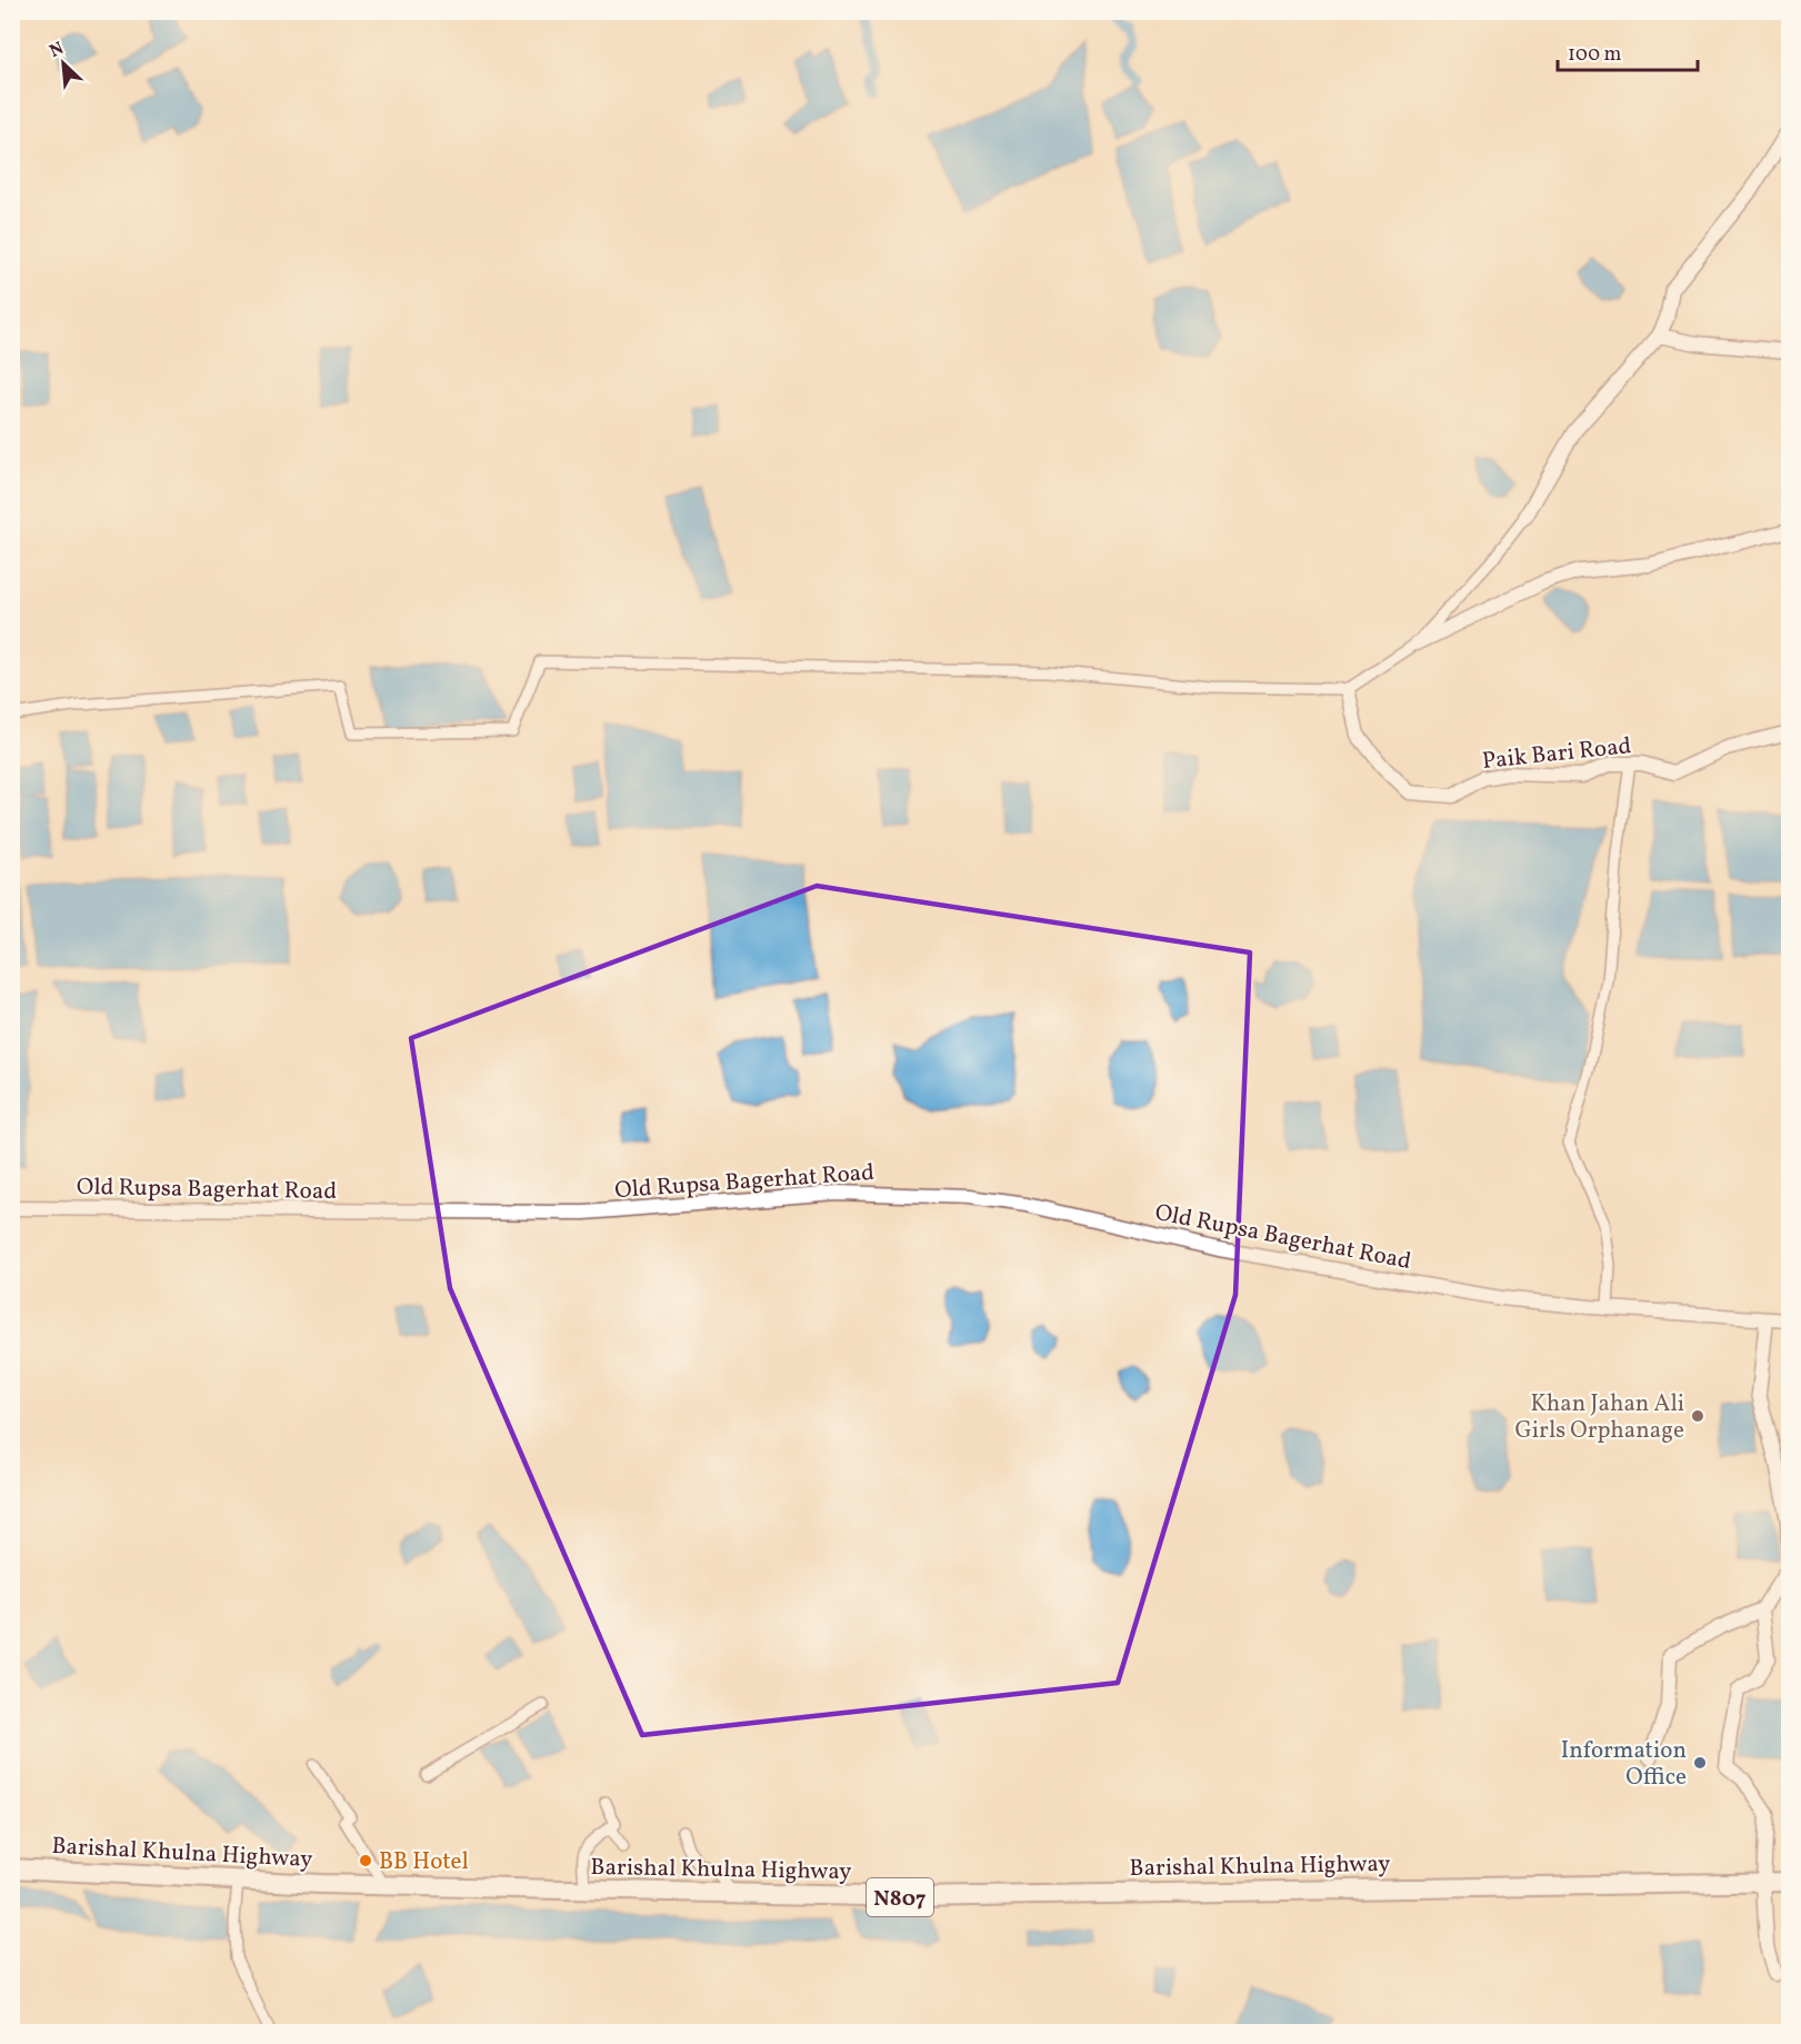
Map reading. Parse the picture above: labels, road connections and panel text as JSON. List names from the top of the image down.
{
  "streets": {
    "highway": ["Barishal Khulna Highway", "N807"],
    "street": ["Paik Bari Road", "Old Rupsa Bagerhat Road"]
  },
  "places": ["Khan Jahan Ali Girls Orphanage", "Information Office", "BB Hotel"],
  "scale_bar": "100 m",
  "north": "top left"
}
